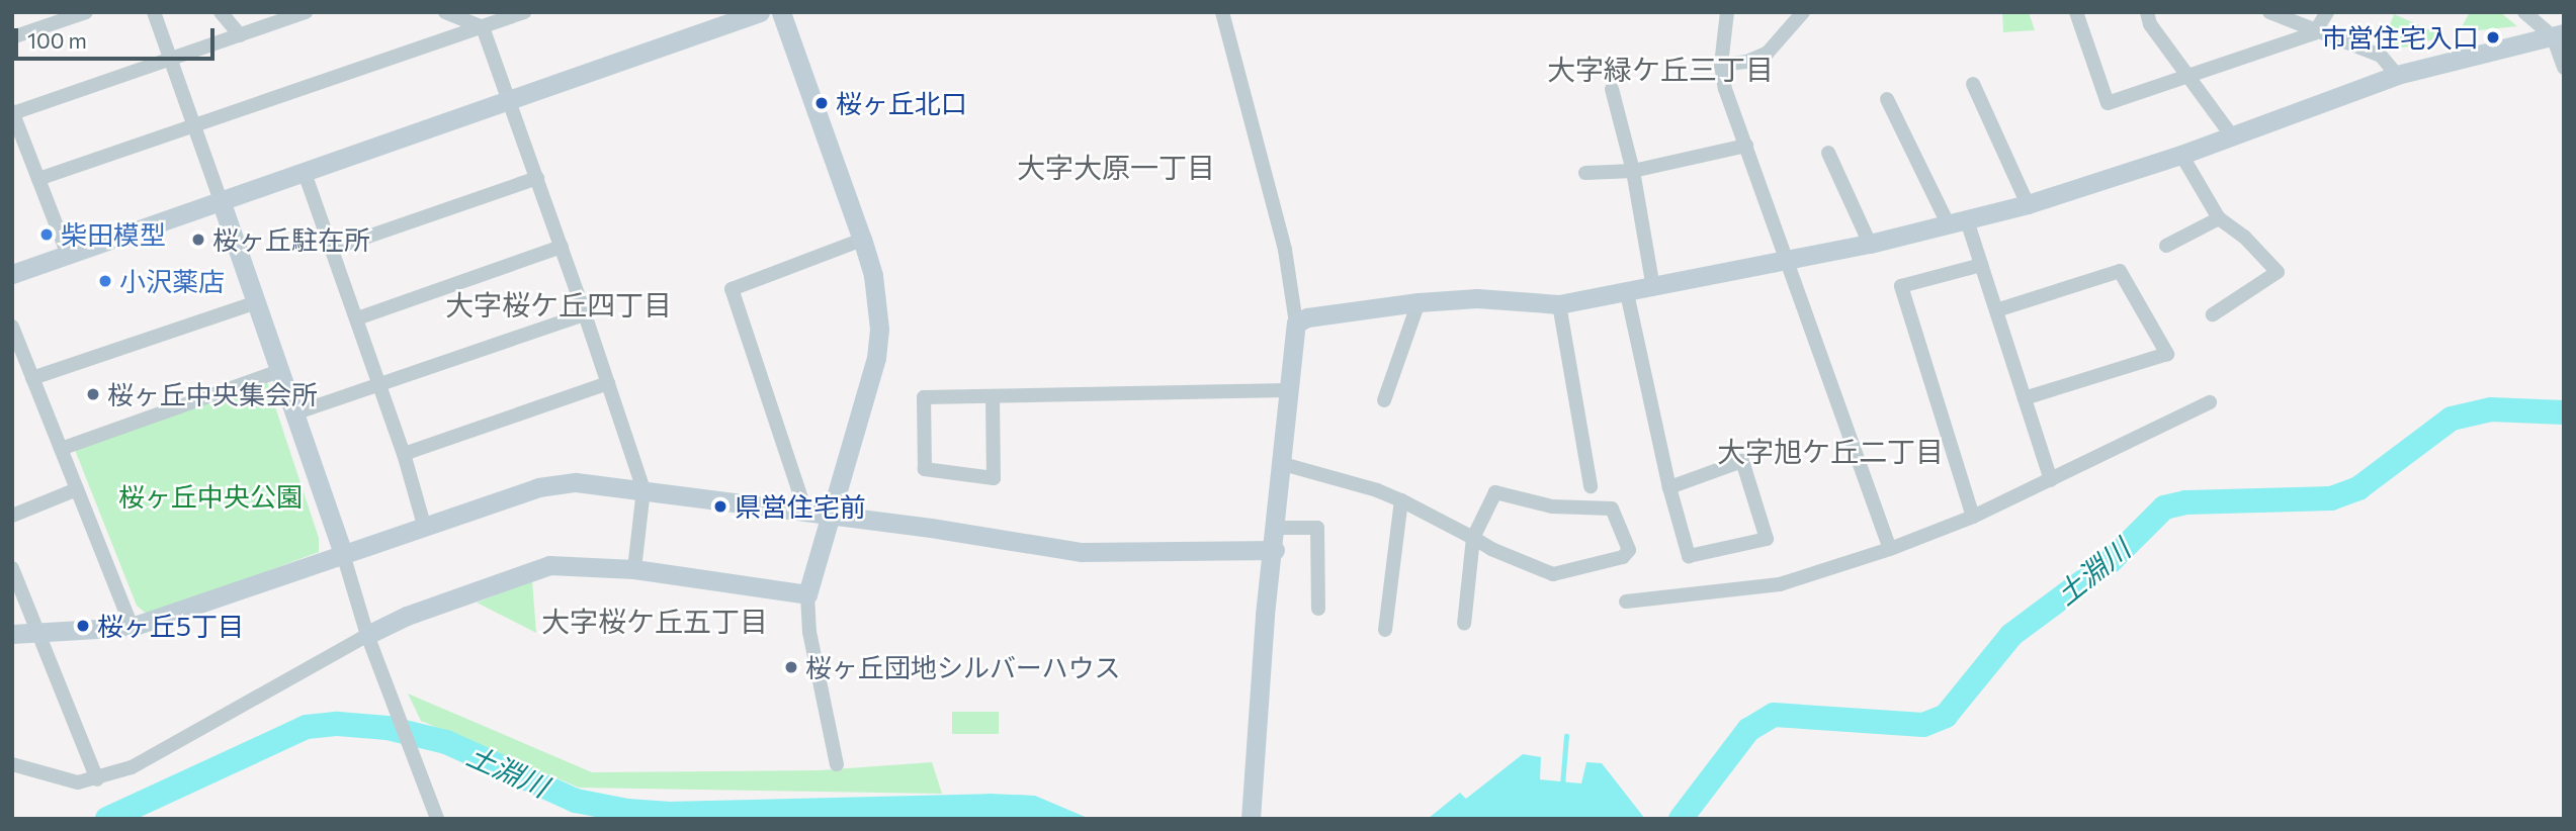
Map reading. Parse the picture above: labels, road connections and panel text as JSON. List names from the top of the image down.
{
  "districts": [
    "大字緑ケ丘三丁目",
    "大字大原一丁目",
    "大字桜ケ丘四丁目",
    "大字旭ケ丘二丁目",
    "大字桜ケ丘五丁目"
  ],
  "water": ["土淵川"],
  "parks": ["桜ヶ丘中央公園"],
  "places": [
    "市営住宅入口",
    "桜ヶ丘北口",
    "柴田模型",
    "桜ヶ丘駐在所",
    "小沢薬店",
    "桜ヶ丘中央集会所",
    "県営住宅前",
    "桜ヶ丘5丁目",
    "桜ヶ丘団地シルバーハウス"
  ],
  "scale_bar": "100 m"
}
